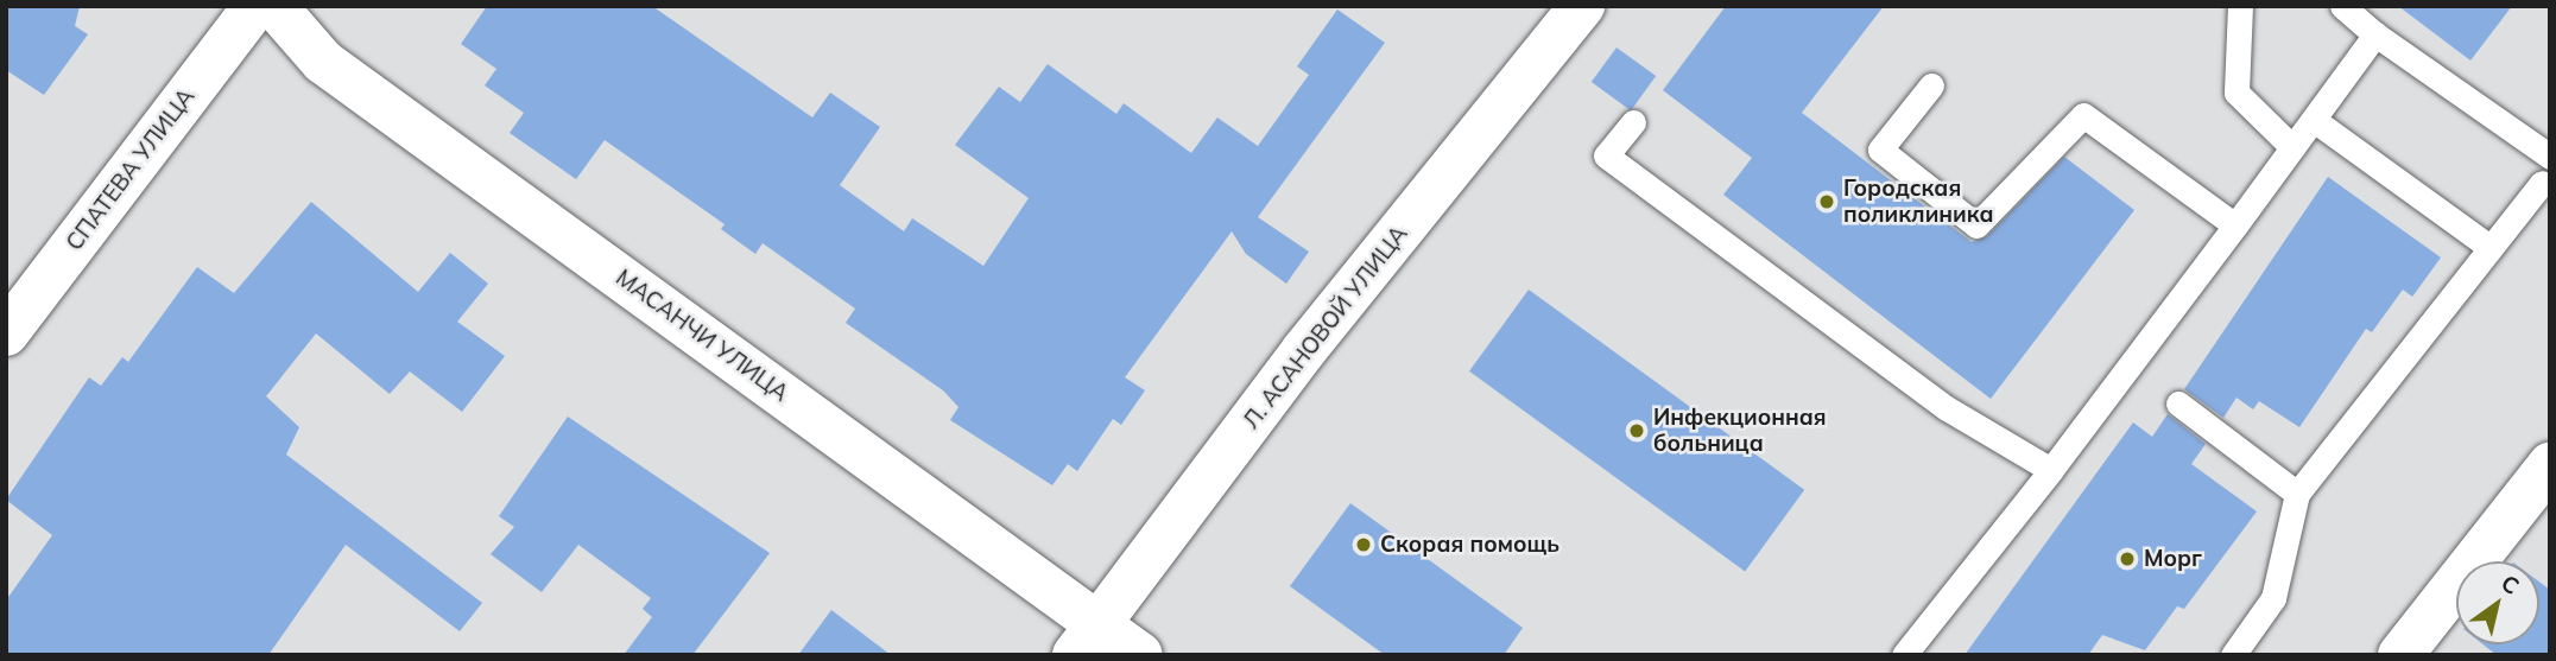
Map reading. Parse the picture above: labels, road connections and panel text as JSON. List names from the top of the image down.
{
  "streets": {
    "street": ["СПАТЕВА УЛИЦА", "Л. АСАНОВОЙ УЛИЦА", "МАСАНЧИ УЛИЦА"]
  },
  "crossings": [
    ["Л. АСАНОВОЙ УЛИЦА", "МАСАНЧИ УЛИЦА"]
  ],
  "places": [
    "Городская поликлиника",
    "Инфекционная больница",
    "Скорая помощь",
    "Морг"
  ],
  "north": "top right"
}
